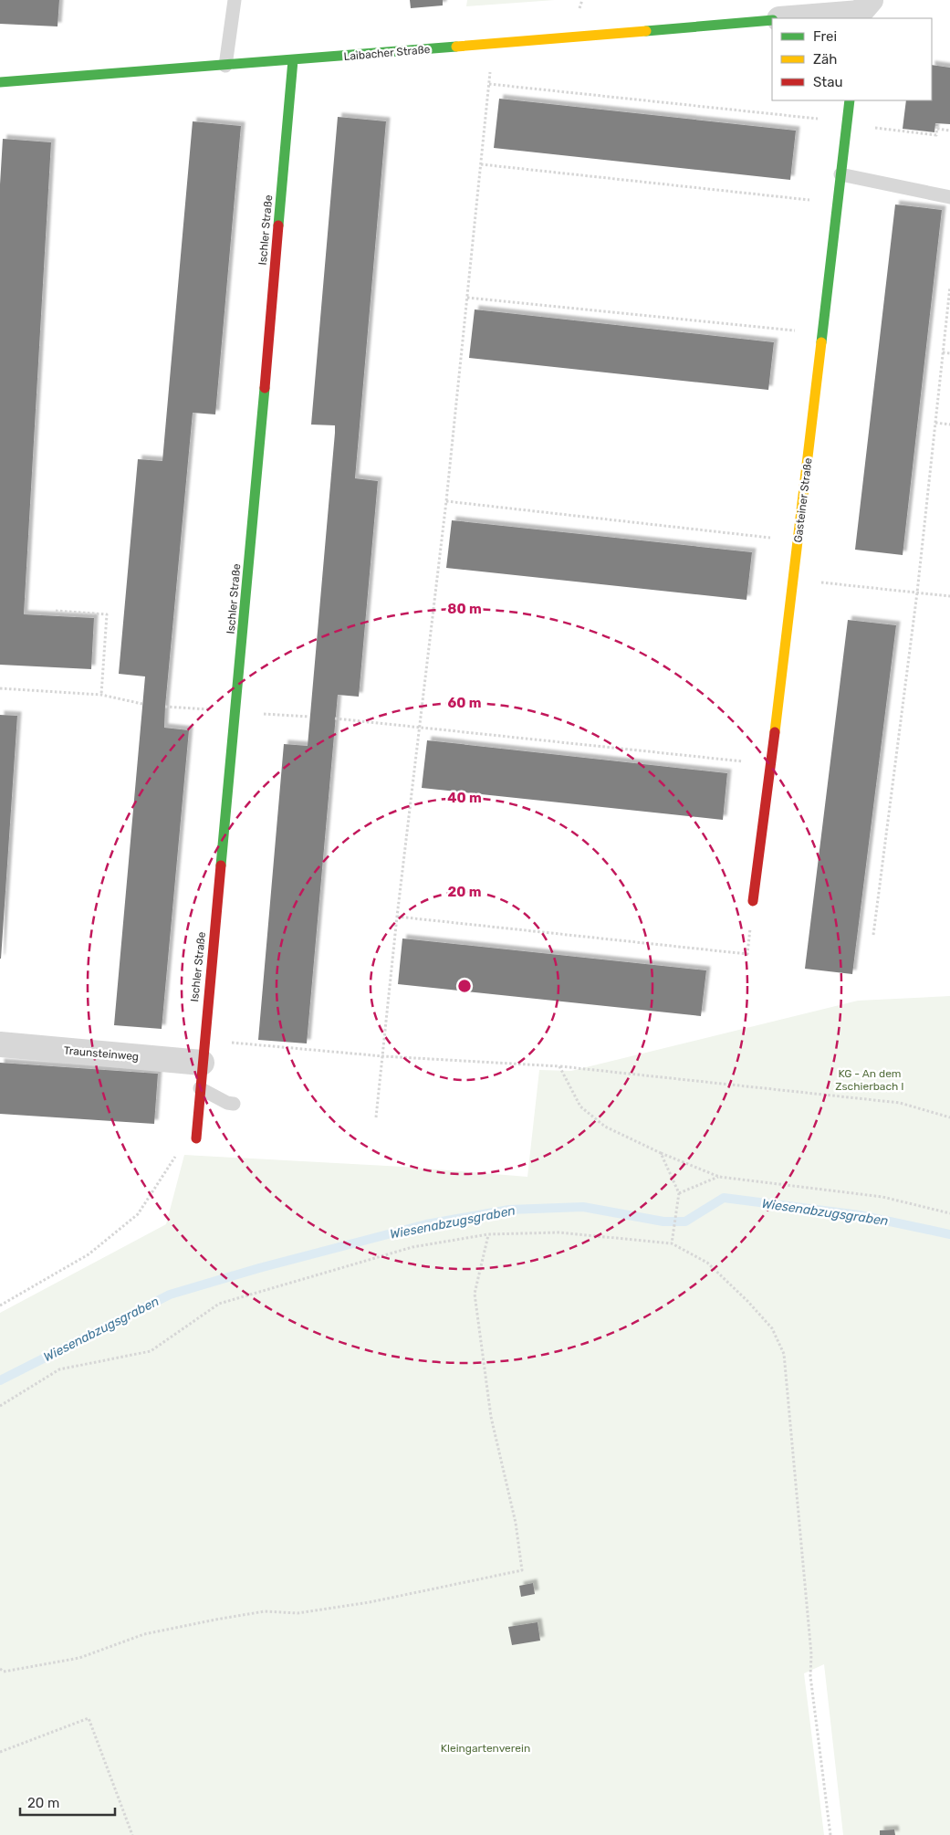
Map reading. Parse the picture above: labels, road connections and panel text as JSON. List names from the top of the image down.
{
  "streets": {
    "street": [
      "Laibacher Straße",
      "Ischler Straße",
      "Gasteiner Straße",
      "Traunsteinweg"
    ]
  },
  "crossings": [
    ["Laibacher Straße", "Ischler Straße"],
    ["Ischler Straße", "Traunsteinweg"]
  ],
  "water": ["Wiesenabzugsgraben"],
  "parks": ["KG - An dem Zschierbach I", "Kleingartenverein"],
  "legend": ["Frei", "Zäh", "Stau"],
  "scale_bar": "20 m",
  "rings": [
    "80 m",
    "60 m",
    "40 m",
    "20 m"
  ]
}
